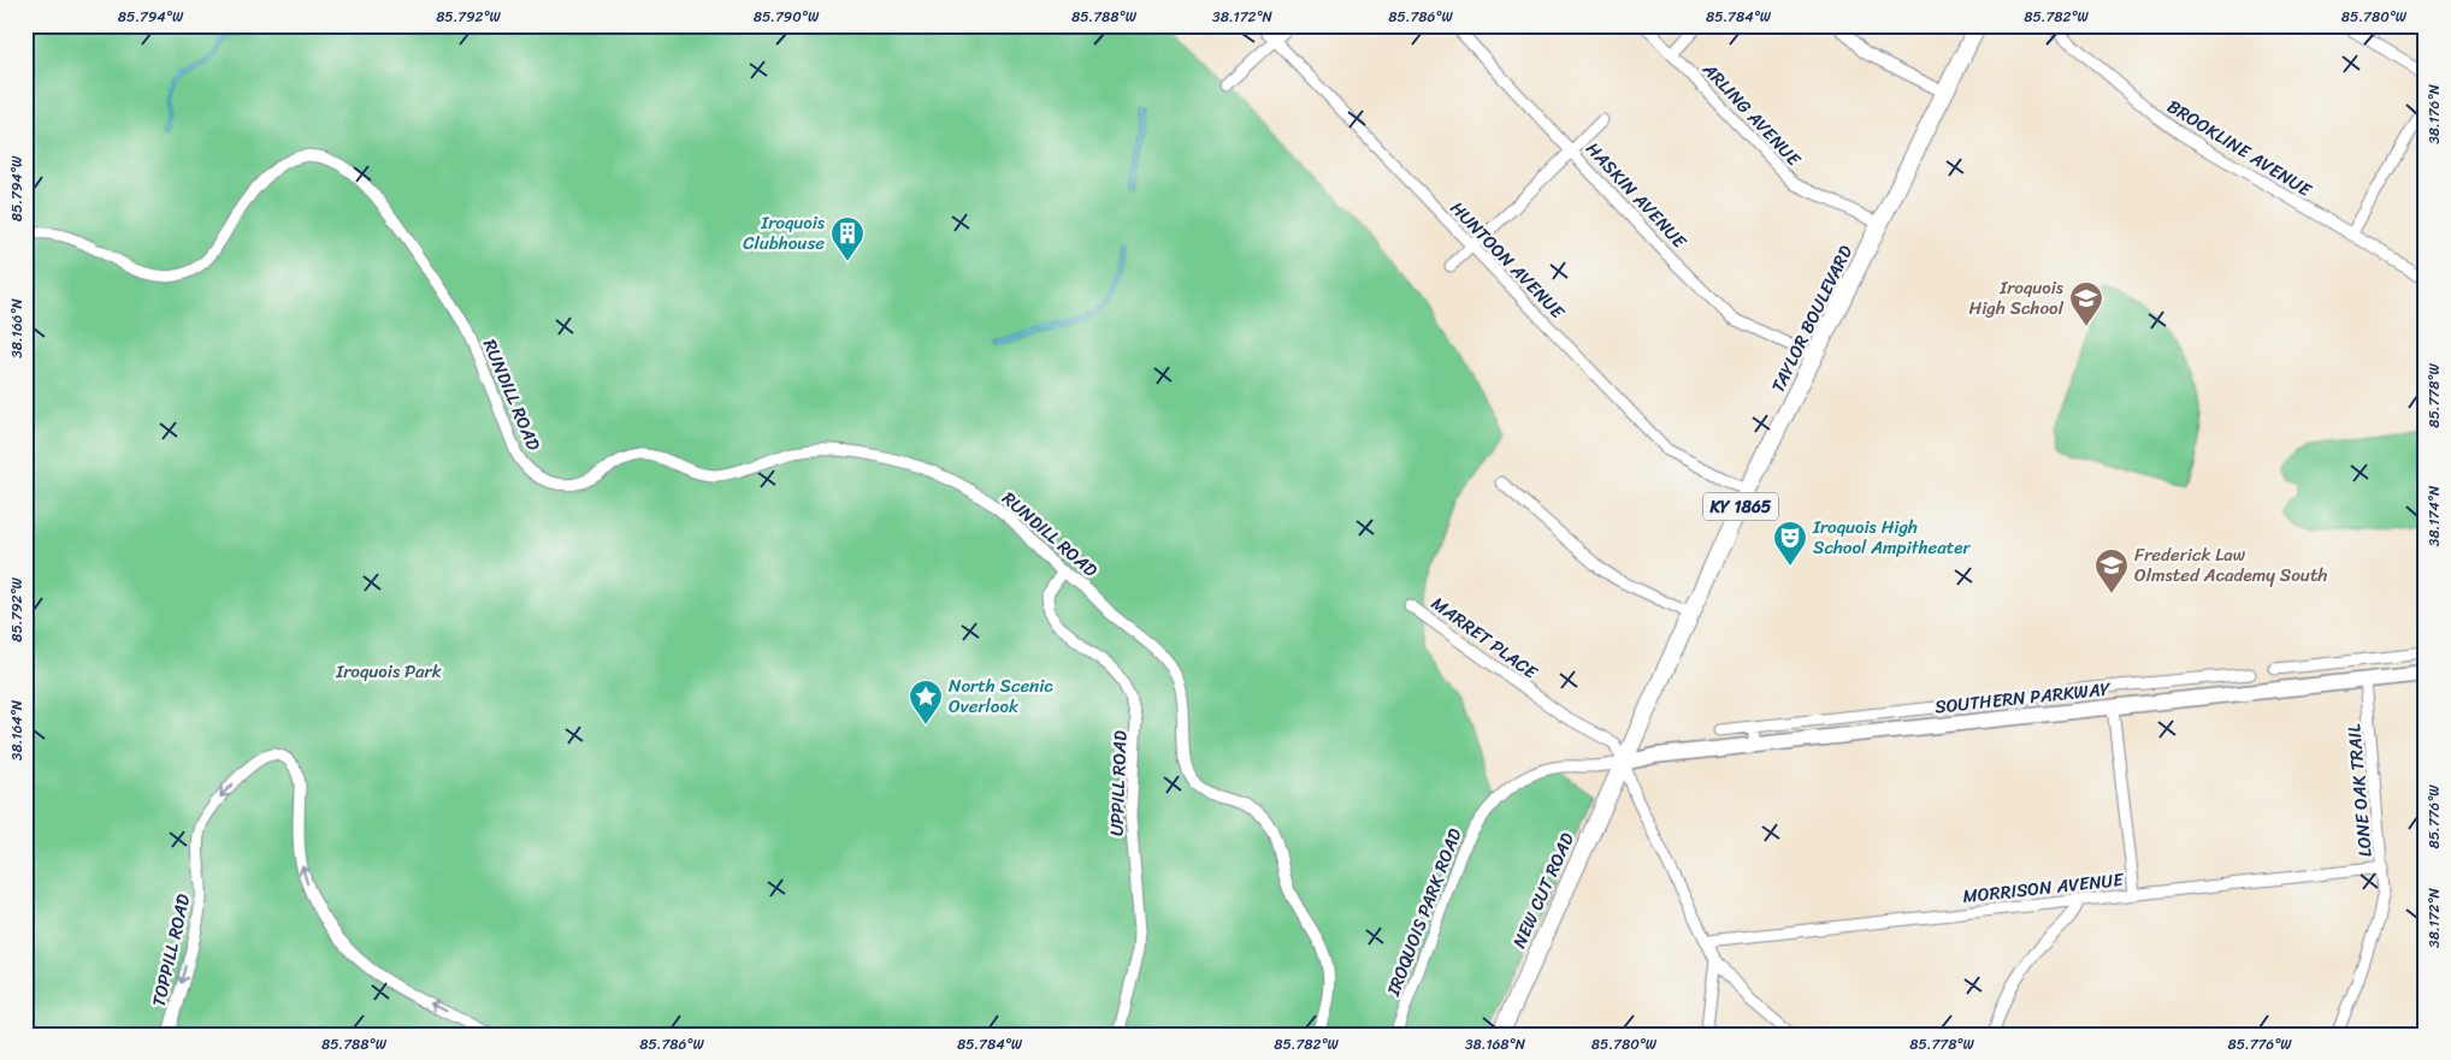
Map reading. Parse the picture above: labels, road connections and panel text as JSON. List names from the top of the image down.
{
  "streets": {
    "main road": [
      "TAYLOR BOULEVARD",
      "KY 1865",
      "SOUTHERN PARKWAY",
      "NEW CUT ROAD"
    ],
    "street": [
      "ARLING AVENUE",
      "BROOKLINE AVENUE",
      "HASKIN AVENUE",
      "HUNTOON AVENUE",
      "RUNDILL ROAD",
      "MARRET PLACE",
      "UPPILL ROAD",
      "LONE OAK TRAIL",
      "MORRISON AVENUE",
      "IROQUOIS PARK ROAD",
      "TOPPILL ROAD"
    ]
  },
  "crossings": [
    ["ARLING AVENUE", "TAYLOR BOULEVARD"],
    ["HASKIN AVENUE", "TAYLOR BOULEVARD"],
    ["HUNTOON AVENUE", "TAYLOR BOULEVARD"],
    ["TAYLOR BOULEVARD", "MARRET PLACE"],
    ["TAYLOR BOULEVARD", "SOUTHERN PARKWAY"],
    ["TAYLOR BOULEVARD", "NEW CUT ROAD"],
    ["TAYLOR BOULEVARD", "IROQUOIS PARK ROAD"],
    ["RUNDILL ROAD", "UPPILL ROAD"],
    ["MARRET PLACE", "SOUTHERN PARKWAY"],
    ["MARRET PLACE", "MORRISON AVENUE"],
    ["MARRET PLACE", "NEW CUT ROAD"],
    ["MARRET PLACE", "IROQUOIS PARK ROAD"],
    ["SOUTHERN PARKWAY", "LONE OAK TRAIL"],
    ["SOUTHERN PARKWAY", "NEW CUT ROAD"],
    ["SOUTHERN PARKWAY", "IROQUOIS PARK ROAD"],
    ["LONE OAK TRAIL", "MORRISON AVENUE"],
    ["NEW CUT ROAD", "IROQUOIS PARK ROAD"]
  ],
  "parks": ["Iroquois Park"],
  "places": {
    "building": ["Iroquois Clubhouse"],
    "school or university": ["Iroquois High School", "Frederick Law Olmsted Academy South"],
    "theatre": ["Iroquois High School Ampitheater"],
    "place": ["North Scenic Overlook"]
  },
  "coordinates": [
    "85.794°W",
    "85.792°W",
    "85.790°W",
    "85.788°W",
    "38.172°N",
    "85.786°W",
    "85.784°W",
    "85.782°W",
    "85.780°W",
    "38.176°N",
    "38.166°N",
    "85.778°W",
    "38.174°N",
    "38.164°N",
    "85.776°W",
    "38.168°N"
  ]
}
